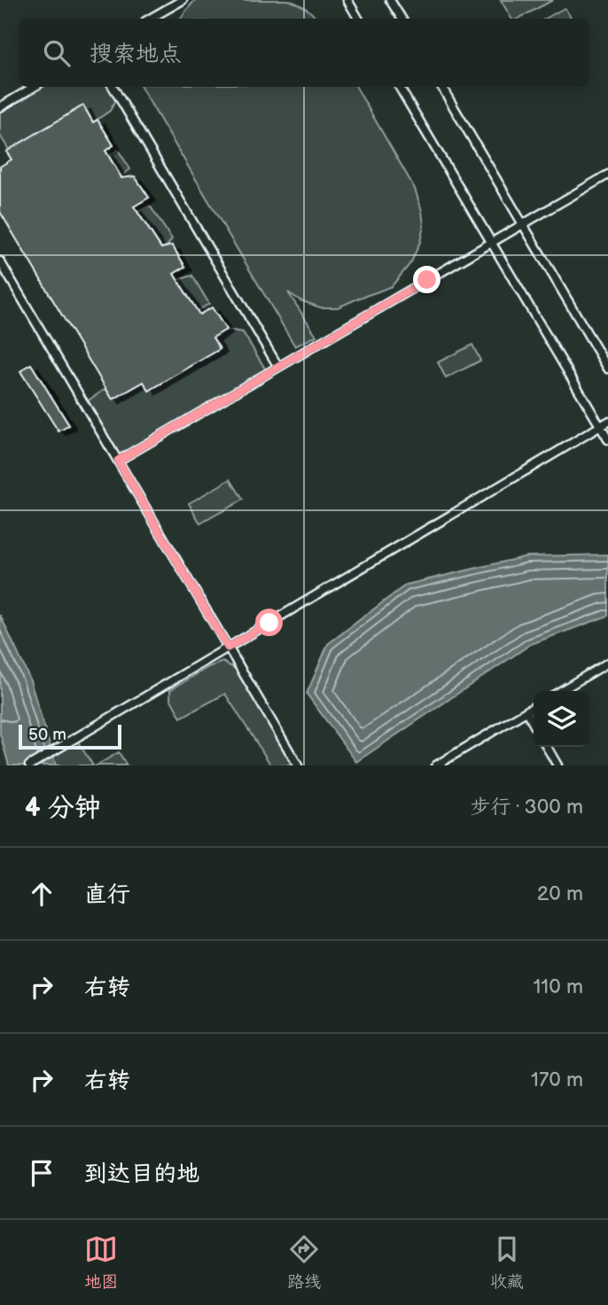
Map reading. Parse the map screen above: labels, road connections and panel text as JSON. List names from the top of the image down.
{
  "scale_bar": "50 m",
  "page": {
    "search": "搜索地点",
    "scale": "50 m",
    "heading": ["4 分钟", "步行 · 300 m"],
    "list": [
      ["直行", "20 m"],
      ["右转", "110 m"],
      ["右转", "170 m"],
      "到达目的地"
    ],
    "nav": ["地图", "路线", "收藏"]
  }
}
